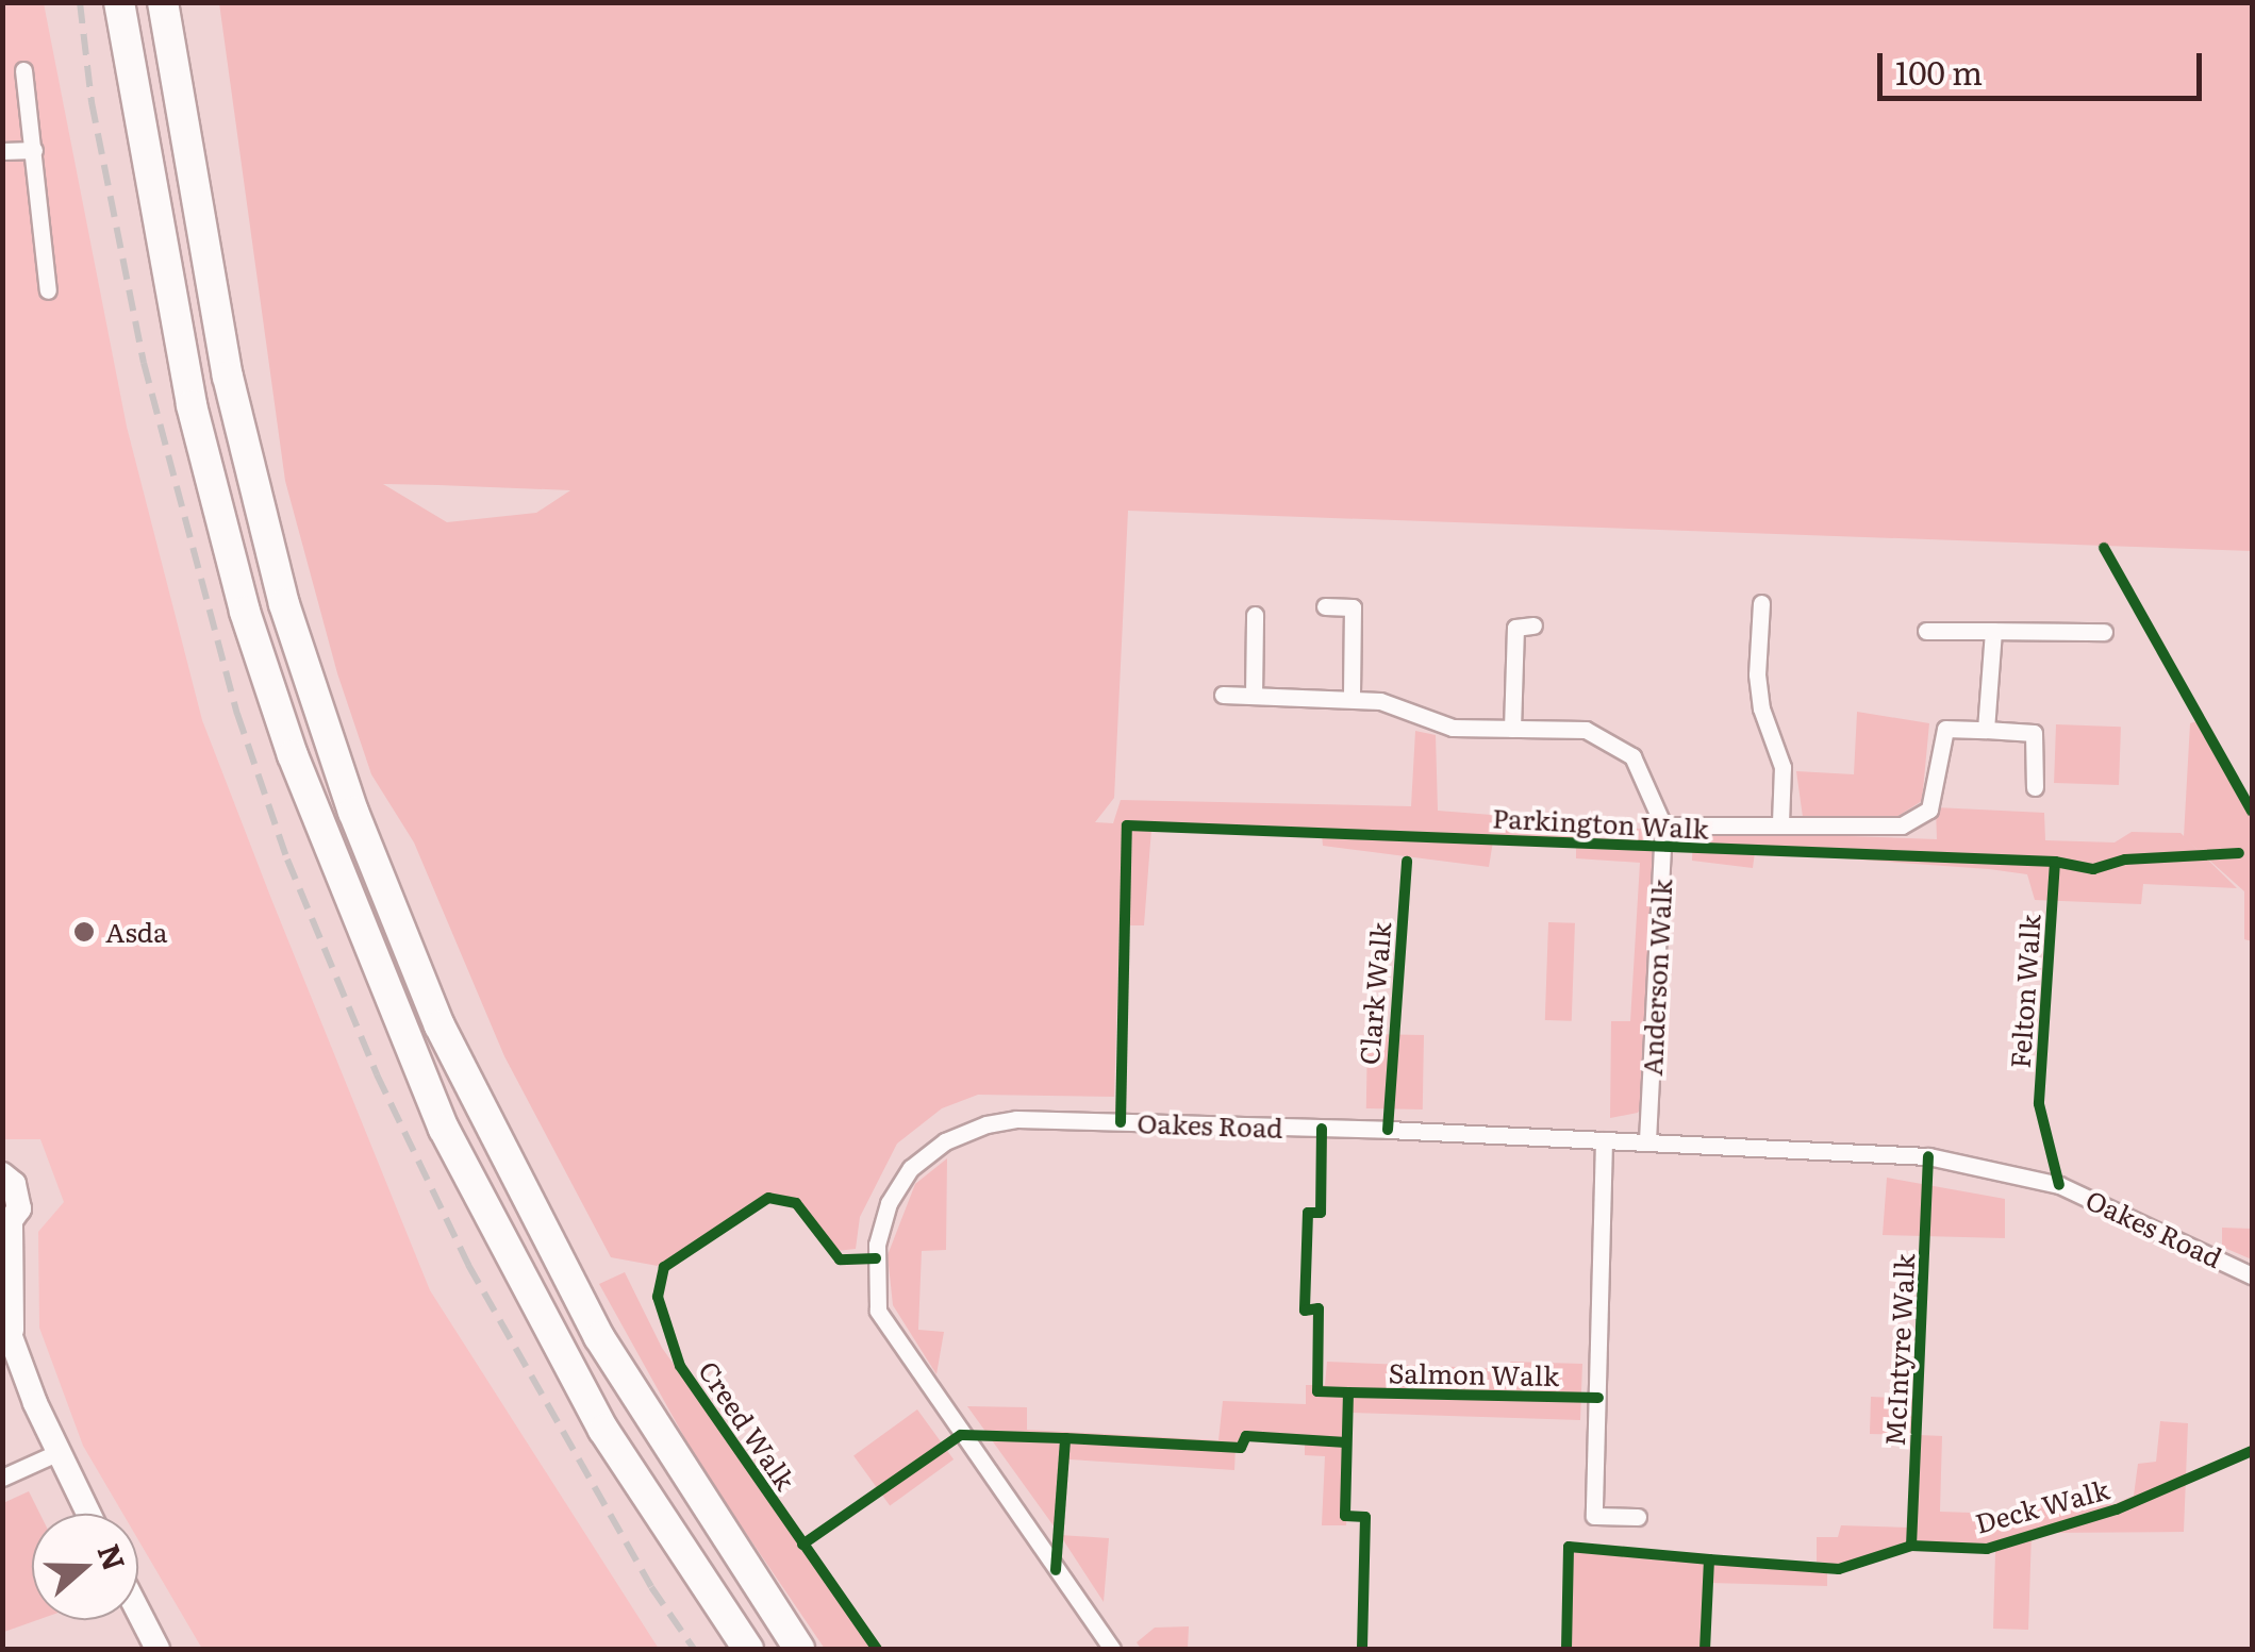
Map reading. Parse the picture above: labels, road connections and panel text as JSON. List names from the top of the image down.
{
  "streets": {
    "street": ["Parkington Walk", "Anderson Walk", "Oakes Road"],
    "cycle path": [
      "Felton Walk",
      "Clark Walk",
      "McIntyre Walk",
      "Salmon Walk",
      "Creed Walk",
      "Deck Walk"
    ]
  },
  "crossings": [
    ["Parkington Walk", "Anderson Walk"],
    ["Anderson Walk", "Oakes Road"]
  ],
  "places": ["Asda"],
  "scale_bar": "100 m",
  "north": "right"
}
